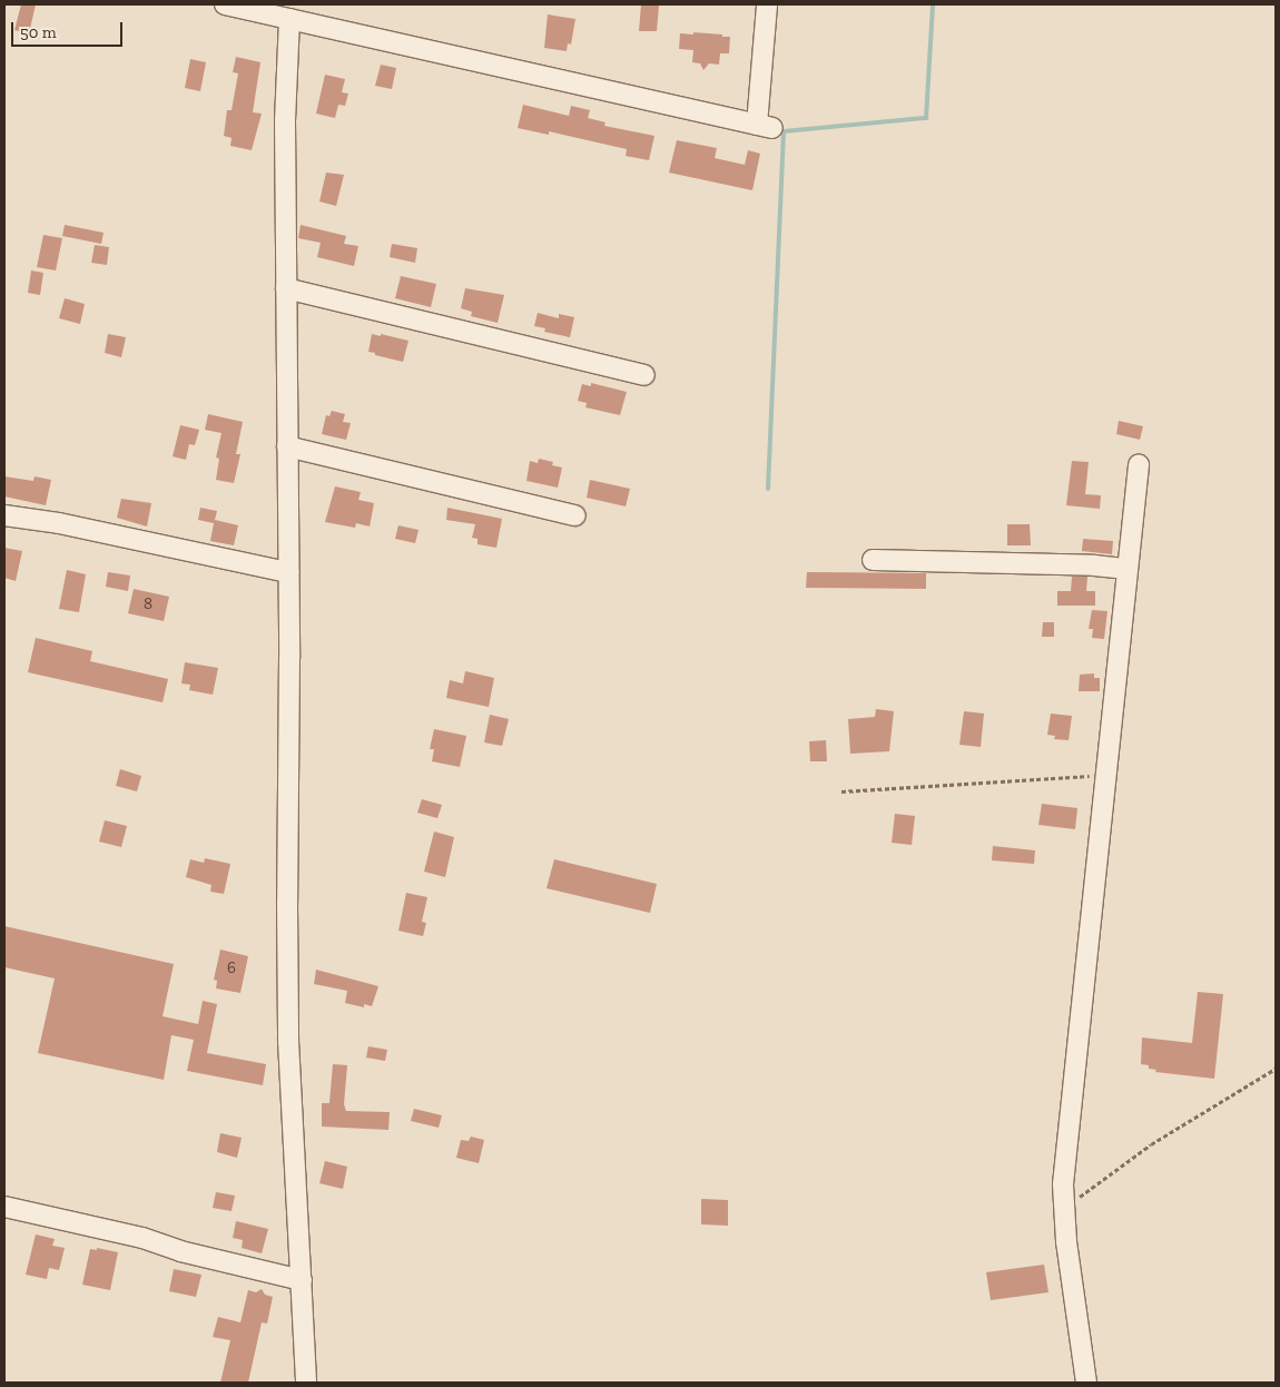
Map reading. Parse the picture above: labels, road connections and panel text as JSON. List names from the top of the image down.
{
  "house_numbers": ["8", "6"],
  "scale_bar": "50 m"
}
